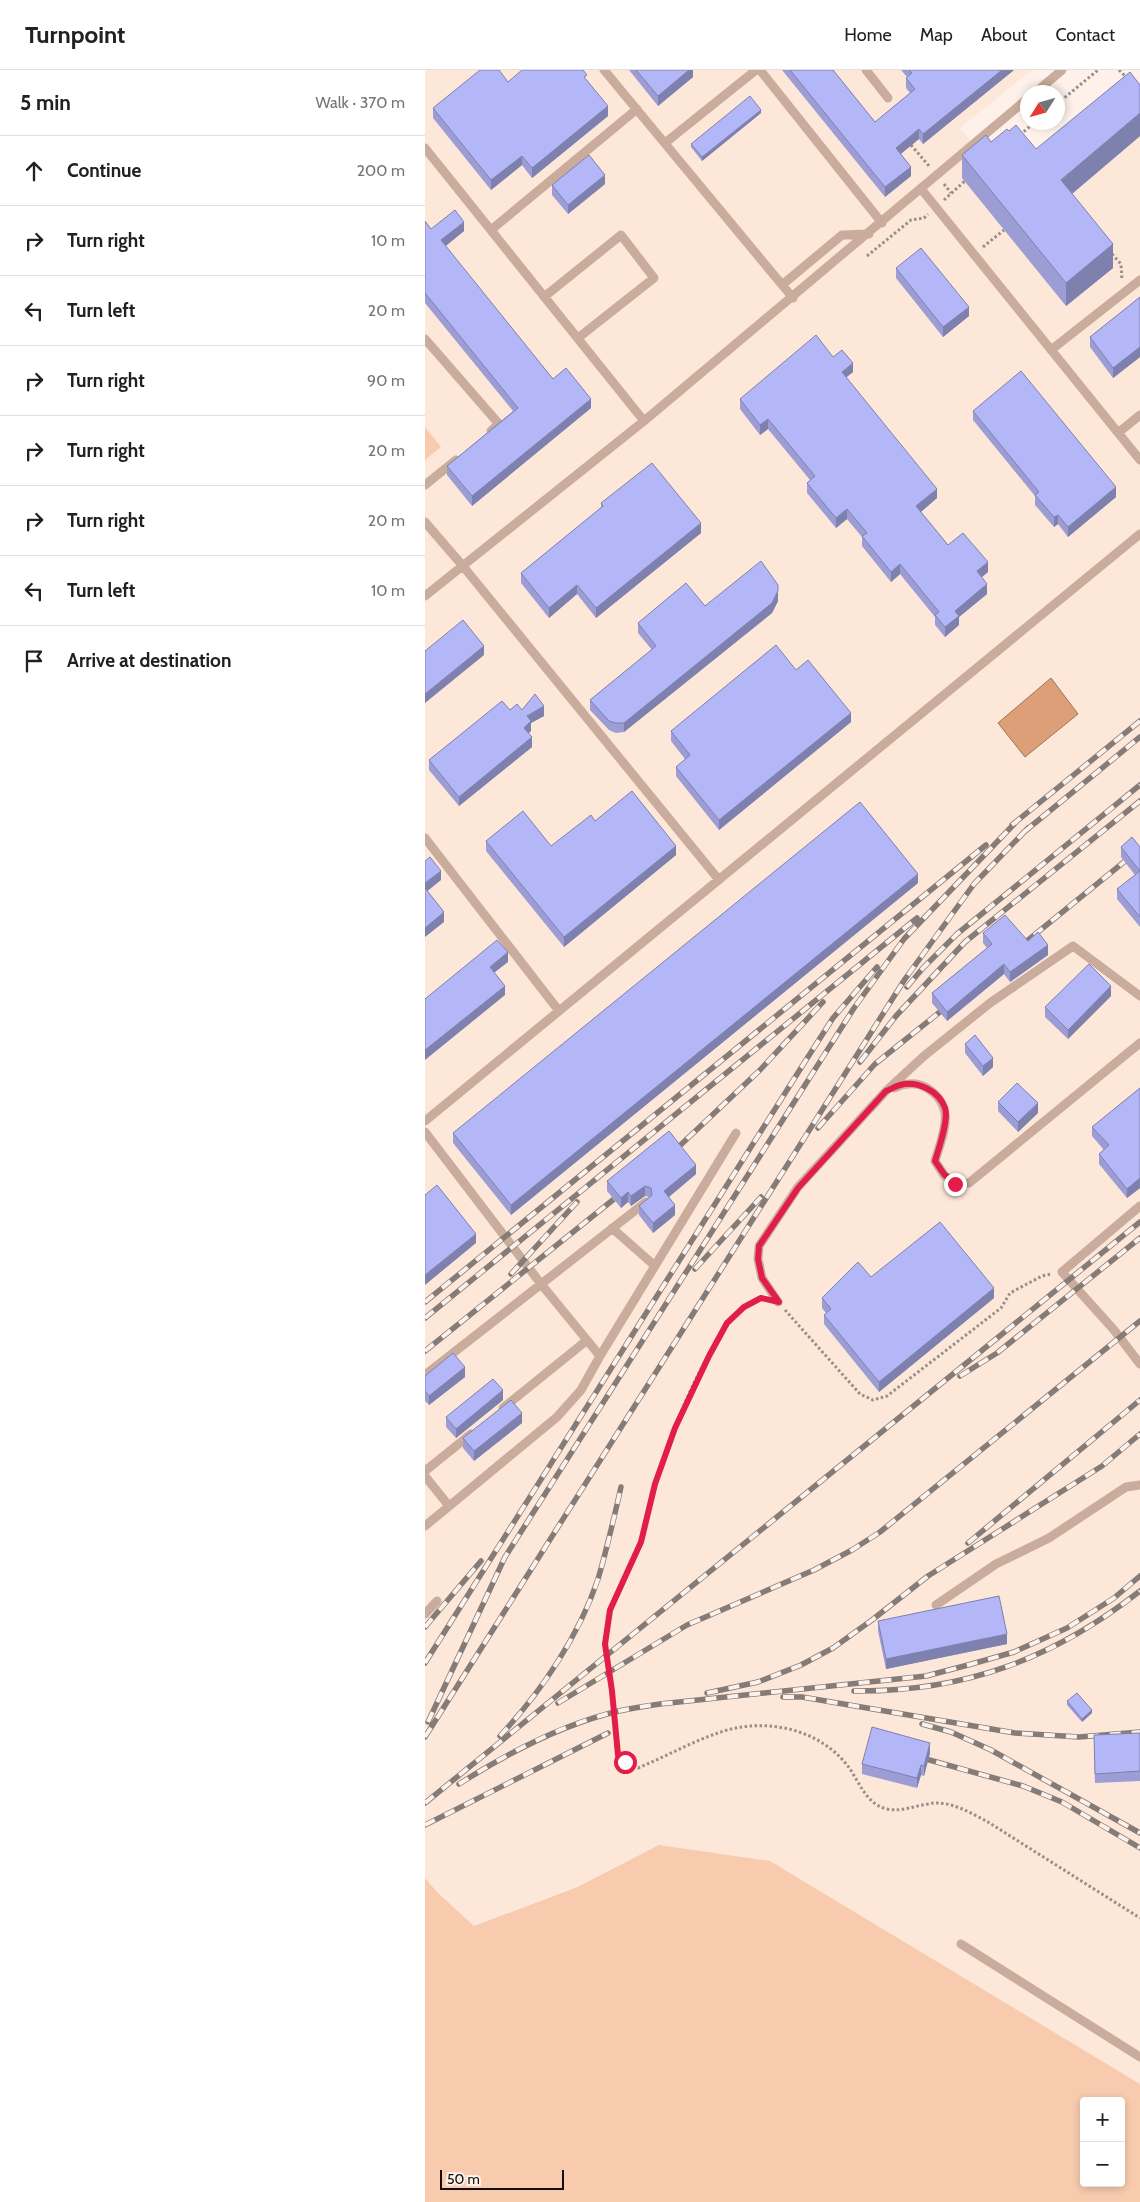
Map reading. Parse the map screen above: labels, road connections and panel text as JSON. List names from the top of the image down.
{
  "scale_bar": "50 m",
  "north": "bottom left",
  "page": {
    "header": "Turnpoint",
    "nav": [
      "Home",
      "Map",
      "About",
      "Contact"
    ],
    "heading": ["5 min", "Walk · 370 m"],
    "list": [
      ["Continue", "200 m"],
      ["Turn right", "10 m"],
      ["Turn left", "20 m"],
      ["Turn right", "90 m"],
      ["Turn right", "20 m"],
      ["Turn right", "20 m"],
      ["Turn left", "10 m"],
      "Arrive at destination"
    ],
    "map_buttons": ["+", "−"],
    "scale": "50 m"
  }
}
